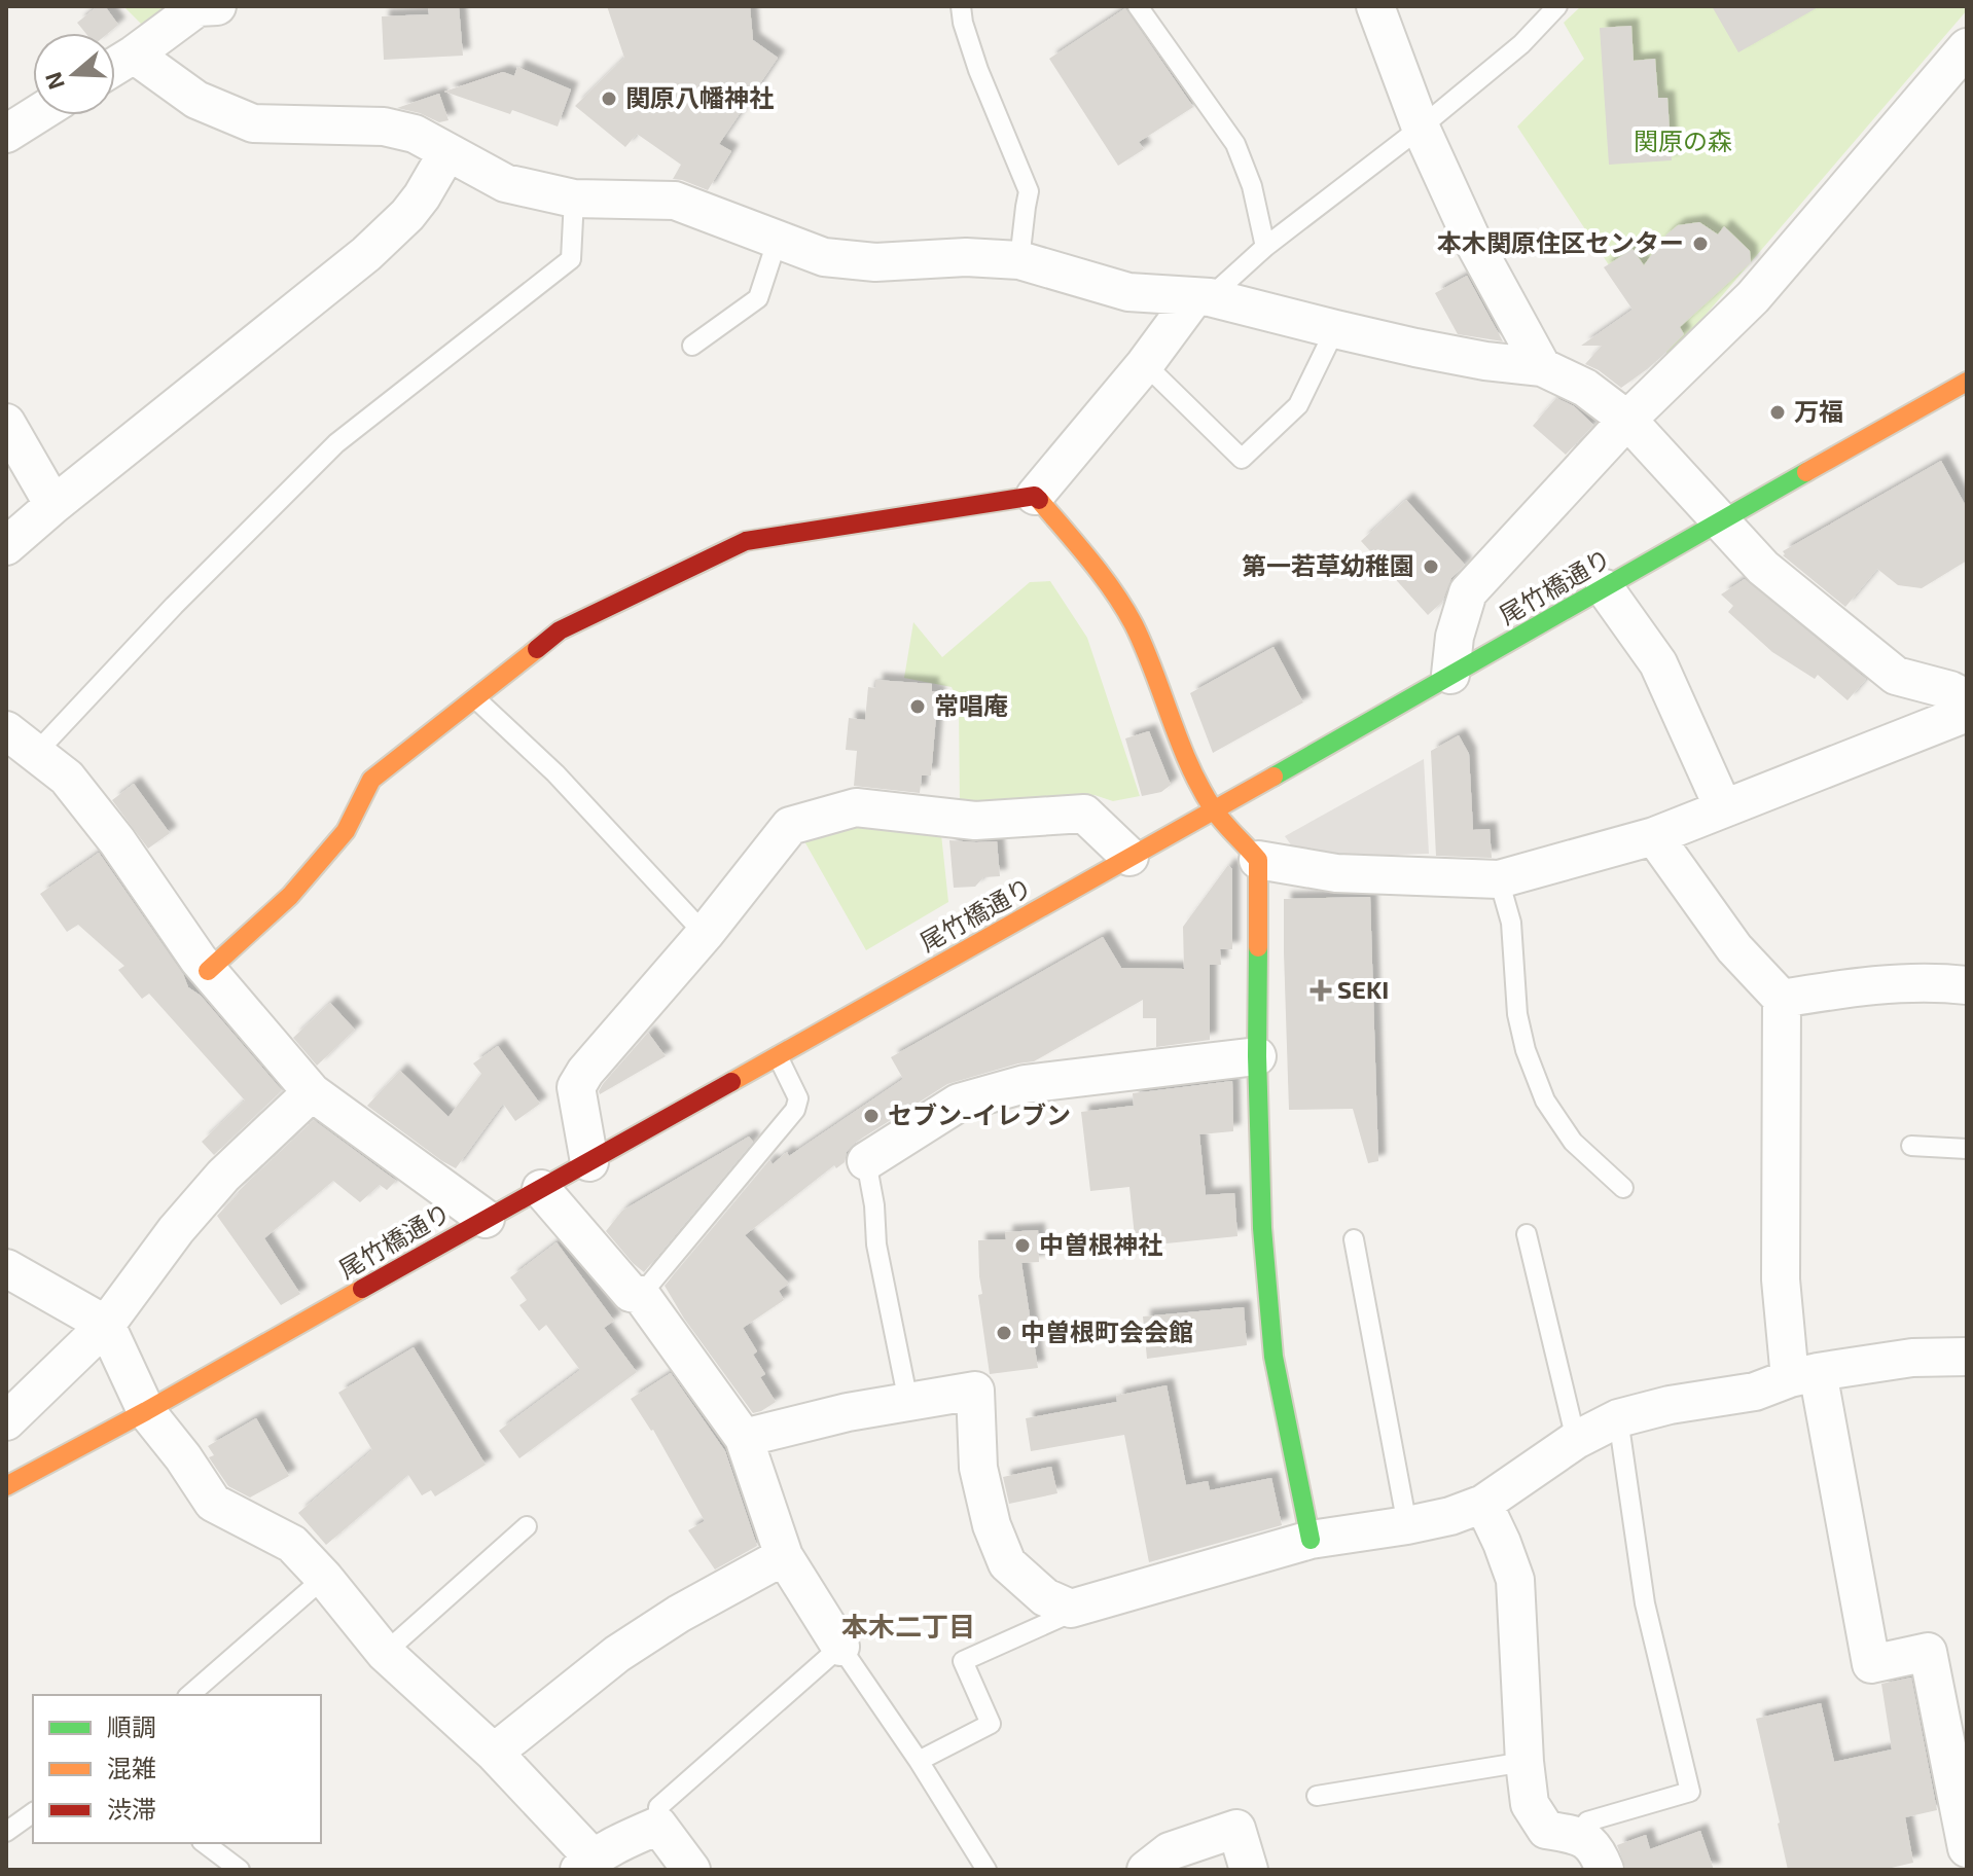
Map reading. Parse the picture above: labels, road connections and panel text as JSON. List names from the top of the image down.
{
  "streets": {
    "main road": ["尾竹橋通り"]
  },
  "districts": ["本木二丁目"],
  "parks": ["関原の森"],
  "places": {
    "other": [
      "関原八幡神社",
      "本木関原住区センター",
      "万福",
      "第一若草幼稚園",
      "常唱庵",
      "セブン-イレブン",
      "中曽根神社",
      "中曽根町会会館"
    ],
    "health": ["SEKI"]
  },
  "legend": ["順調", "混雑", "渋滞"],
  "north": "left"
}
